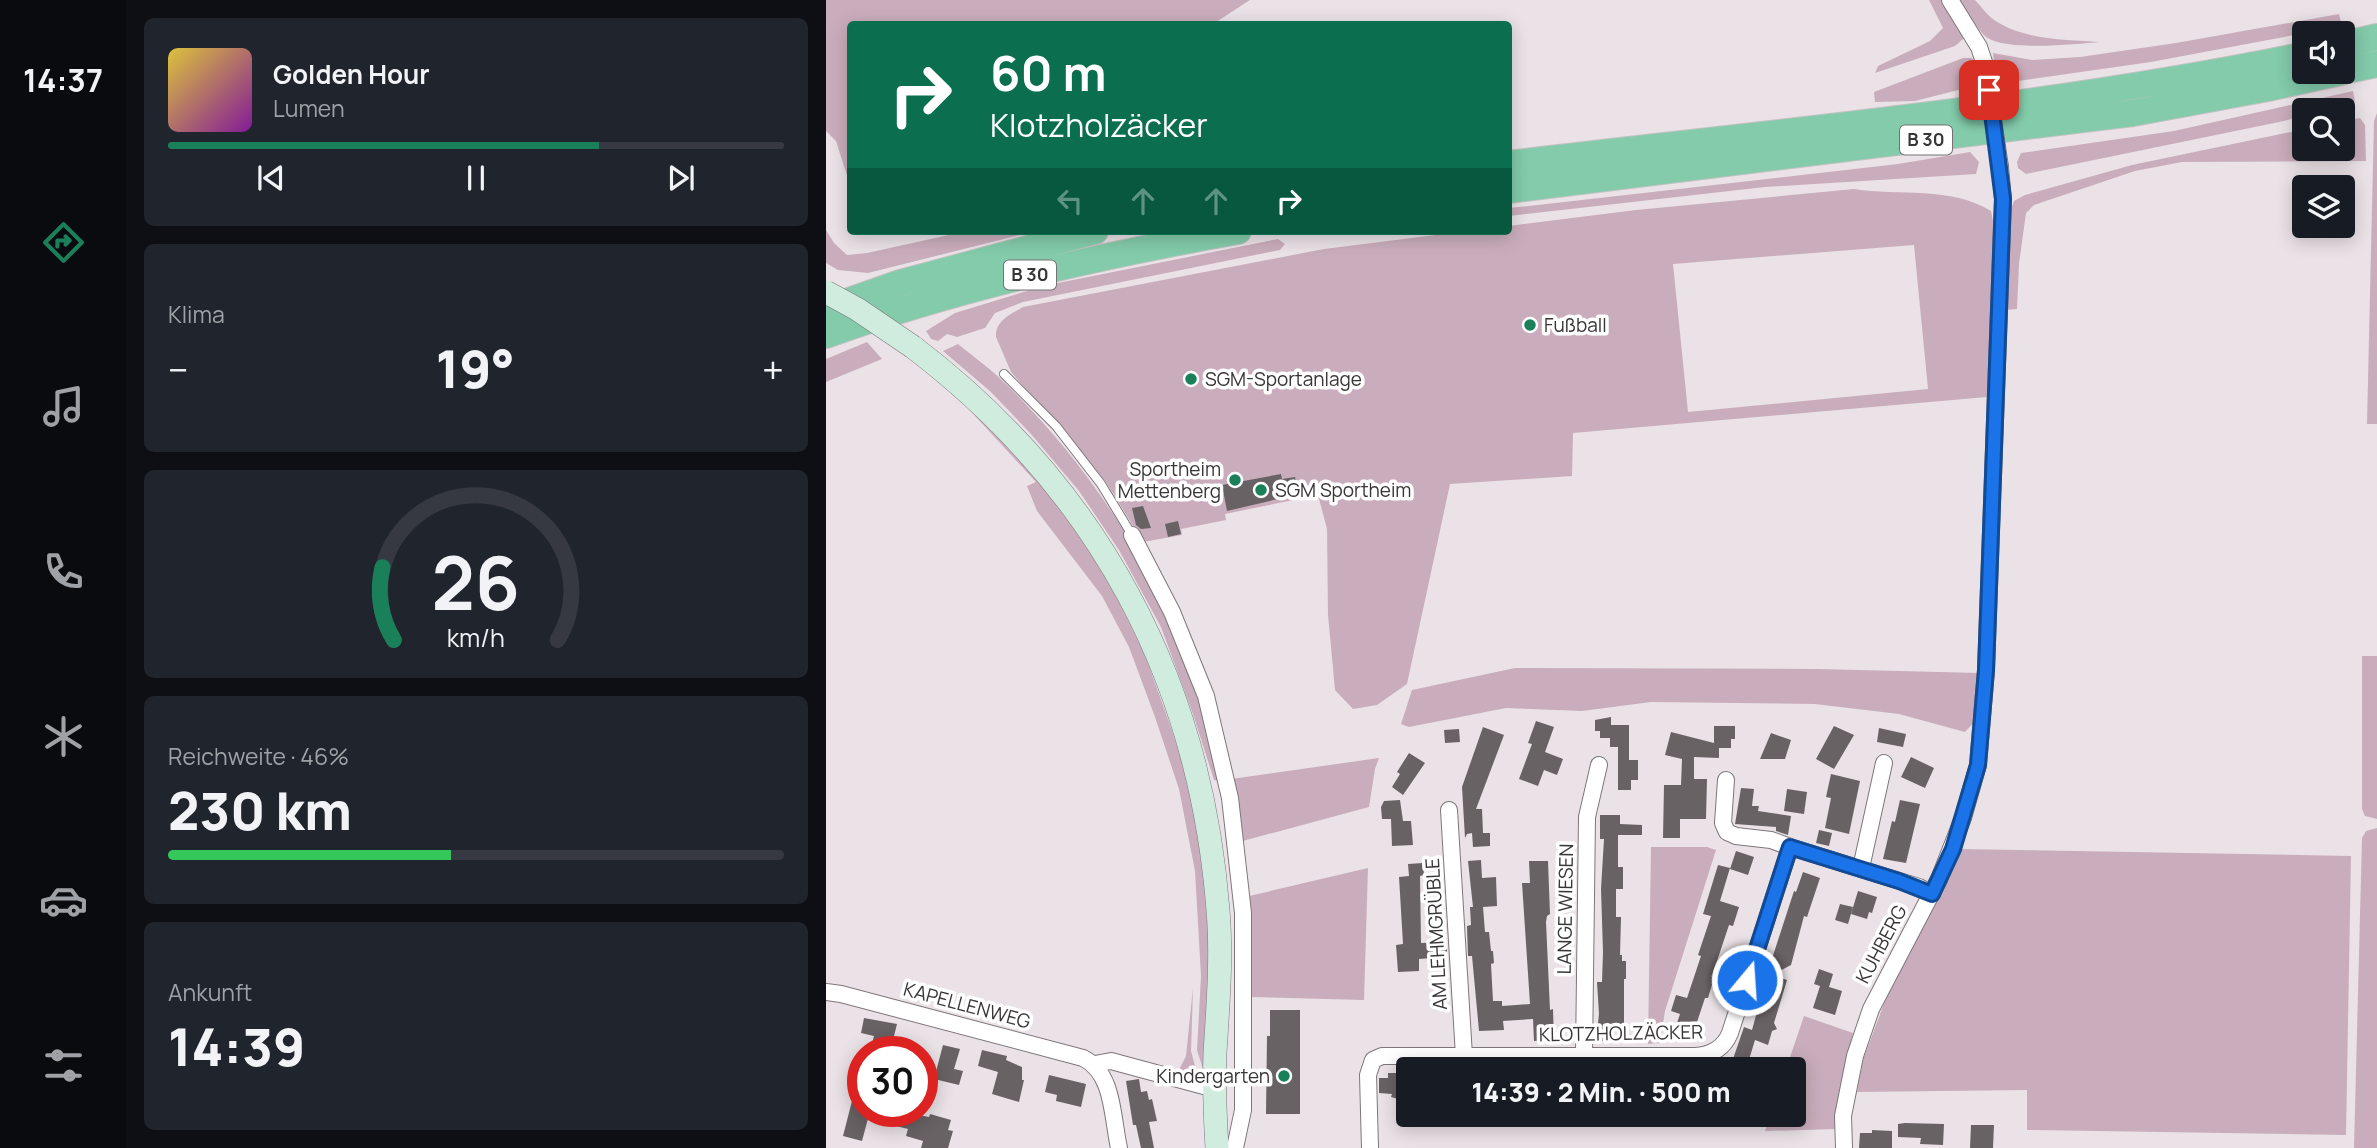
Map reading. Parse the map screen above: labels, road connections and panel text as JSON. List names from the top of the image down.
{
  "streets": {
    "highway": ["B 30"],
    "street": [
      "LANGE WIESEN",
      "AM LEHMGRÜBLE",
      "KUHBERG",
      "KAPELLENWEG",
      "KLOTZHOLZÄCKER"
    ]
  },
  "crossings": [
    ["LANGE WIESEN", "KLOTZHOLZÄCKER"],
    ["AM LEHMGRÜBLE", "KLOTZHOLZÄCKER"]
  ],
  "places": [
    "Fußball",
    "SGM-Sportanlage",
    "Sportheim Mettenberg",
    "SGM Sportheim",
    "Kindergarten"
  ],
  "page": {
    "tabs": "14:37",
    "turn": ["60 m", "Klotzholzäcker"],
    "song": ["Golden Hour", "Lumen"],
    "tile": [
      "Klima",
      ["Reichweite · 46%", "230 km"],
      ["Ankunft", "14:39"]
    ],
    "heat": ["−", "19°", "+"],
    "limit": "30",
    "trip": "14:39 · 2 Min. · 500 m",
    "gauge": ["26", "km/h"]
  }
}
